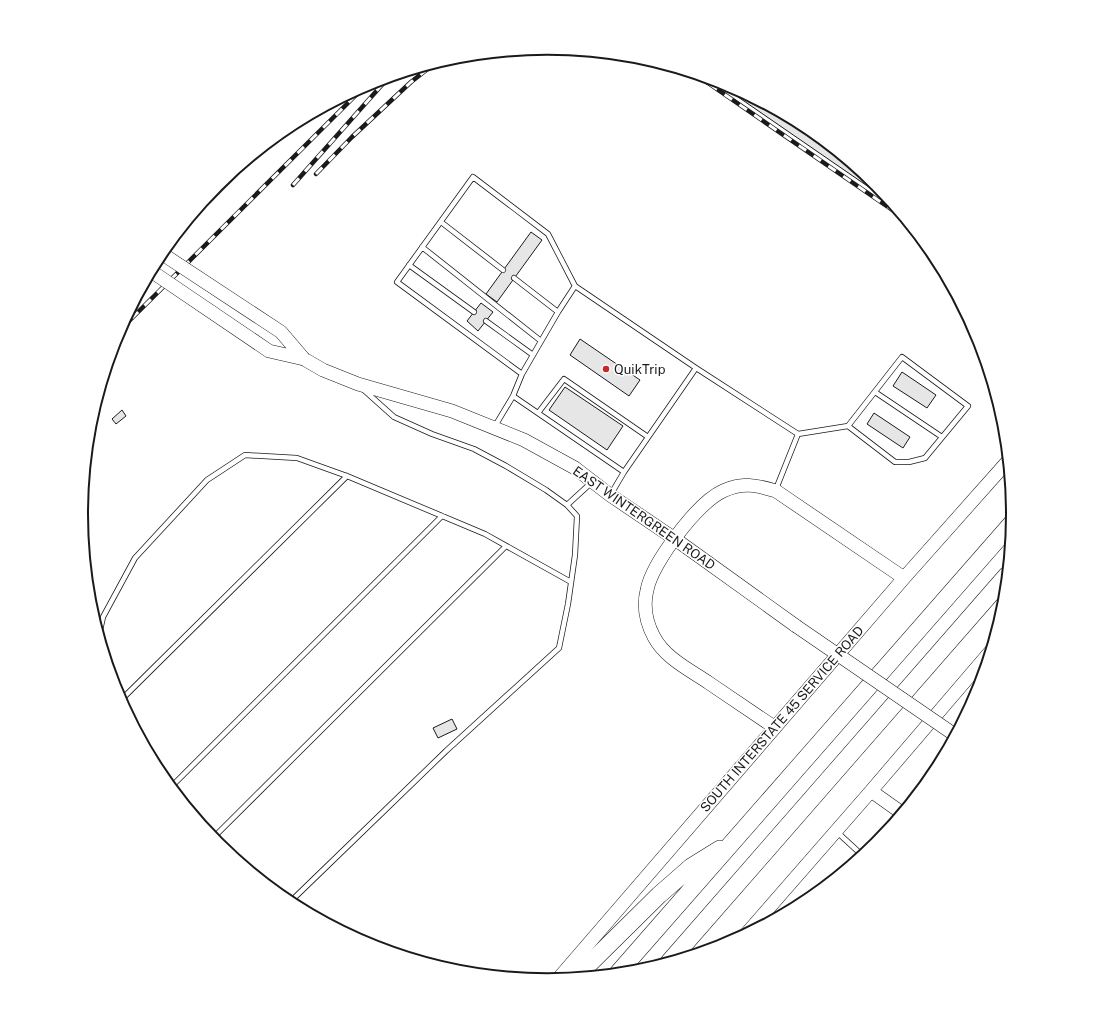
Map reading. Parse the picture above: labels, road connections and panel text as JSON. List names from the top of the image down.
{
  "streets": {
    "main road": ["EAST WINTERGREEN ROAD", "SOUTH INTERSTATE 45 SERVICE ROAD"]
  },
  "places": ["QuikTrip"]
}
